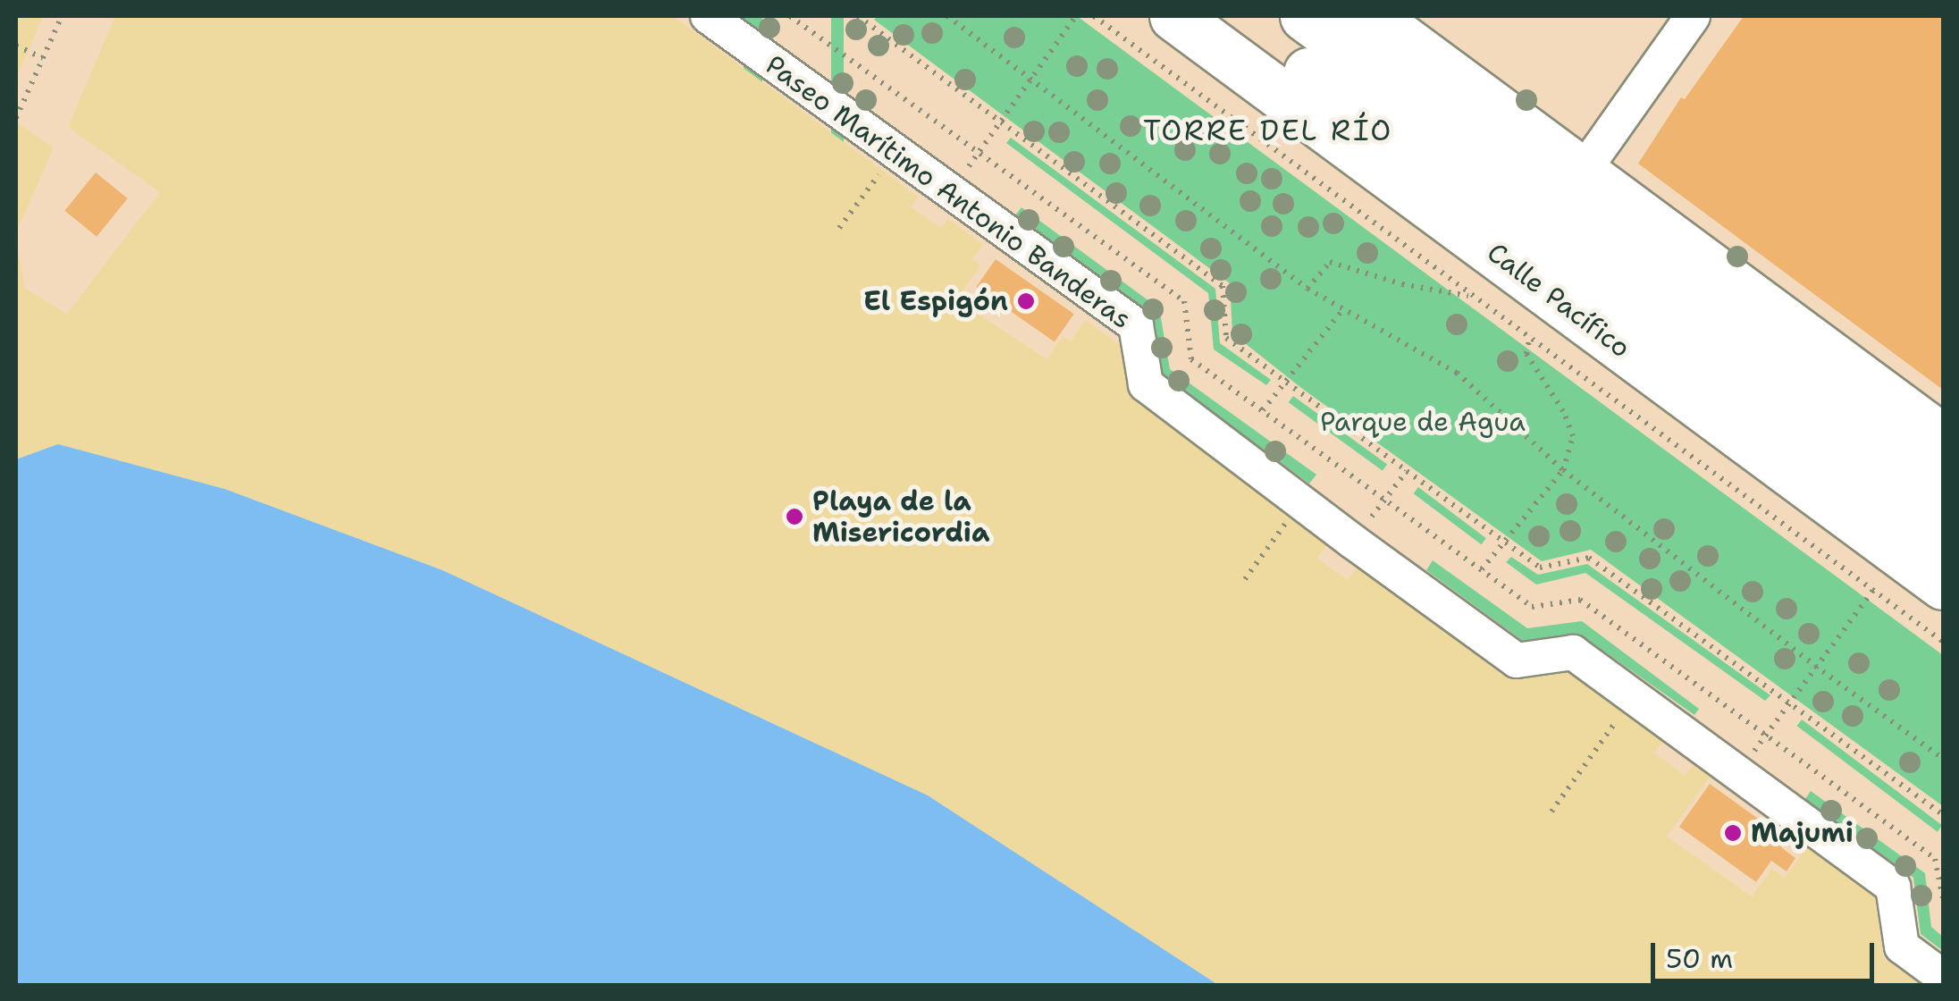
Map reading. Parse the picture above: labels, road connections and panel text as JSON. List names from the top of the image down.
{
  "streets": {
    "main road": ["Calle Pacífico"],
    "street": ["Paseo Marítimo Antonio Banderas"]
  },
  "districts": ["TORRE DEL RÍO"],
  "parks": ["Parque de Agua"],
  "places": ["El Espigón", "Playa de la Misericordia", "Majumi"],
  "scale_bar": "50 m"
}
